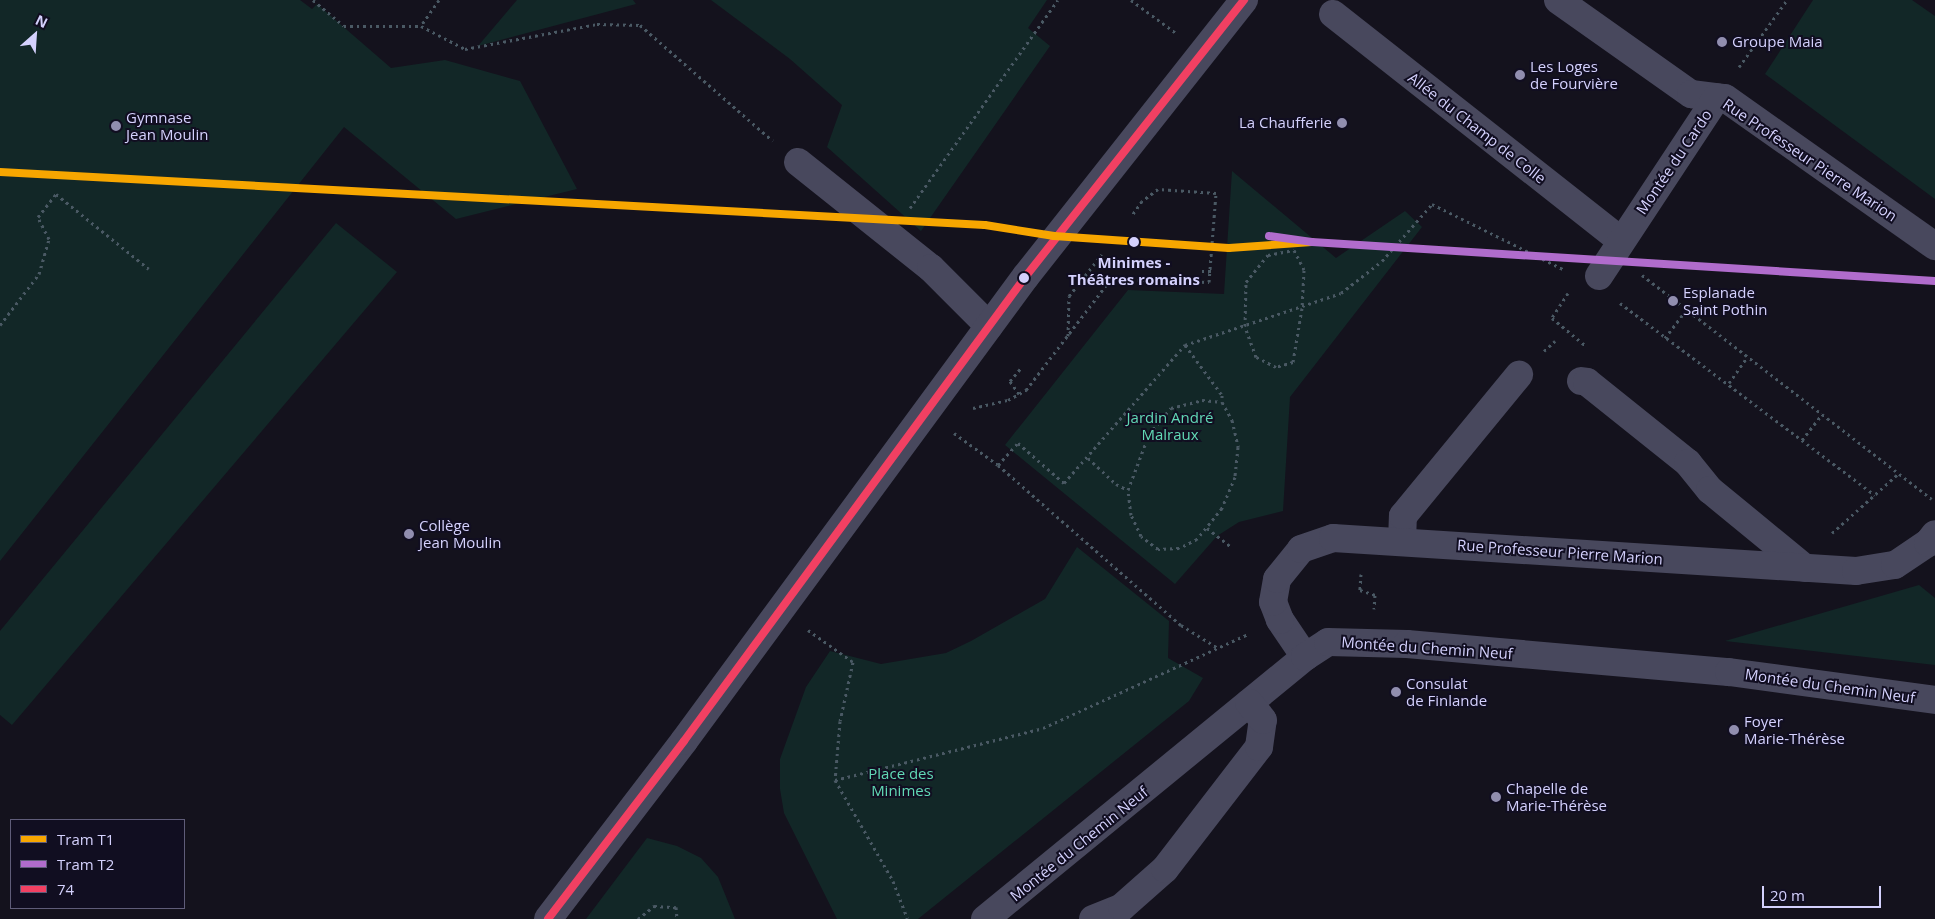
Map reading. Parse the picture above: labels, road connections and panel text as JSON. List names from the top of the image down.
{
  "streets": {
    "street": [
      "Allée du Champ de Colle",
      "Rue Professeur Pierre Marion",
      "Montée du Cardo",
      "Montée du Chemin Neuf"
    ]
  },
  "crossings": [
    ["Allée du Champ de Colle", "Montée du Cardo"],
    ["Rue Professeur Pierre Marion", "Montée du Cardo"],
    ["Rue Professeur Pierre Marion", "Montée du Chemin Neuf"]
  ],
  "parks": ["Jardin André Malraux", "Place des Minimes"],
  "places": [
    "Groupe Maia",
    "Les Loges de Fourvière",
    "La Chaufferie",
    "Gymnase Jean Moulin",
    "Minimes - Théâtres romains",
    "Esplanade Saint Pothin",
    "Collège Jean Moulin",
    "Consulat de Finlande",
    "Foyer Marie-Thérèse",
    "Chapelle de Marie-Thérèse"
  ],
  "lines": ["transit line 74", "tram line T1", "tram line T2"],
  "legend": ["Tram T1", "Tram T2", "74"],
  "scale_bar": "20 m",
  "north": "top right"
}
